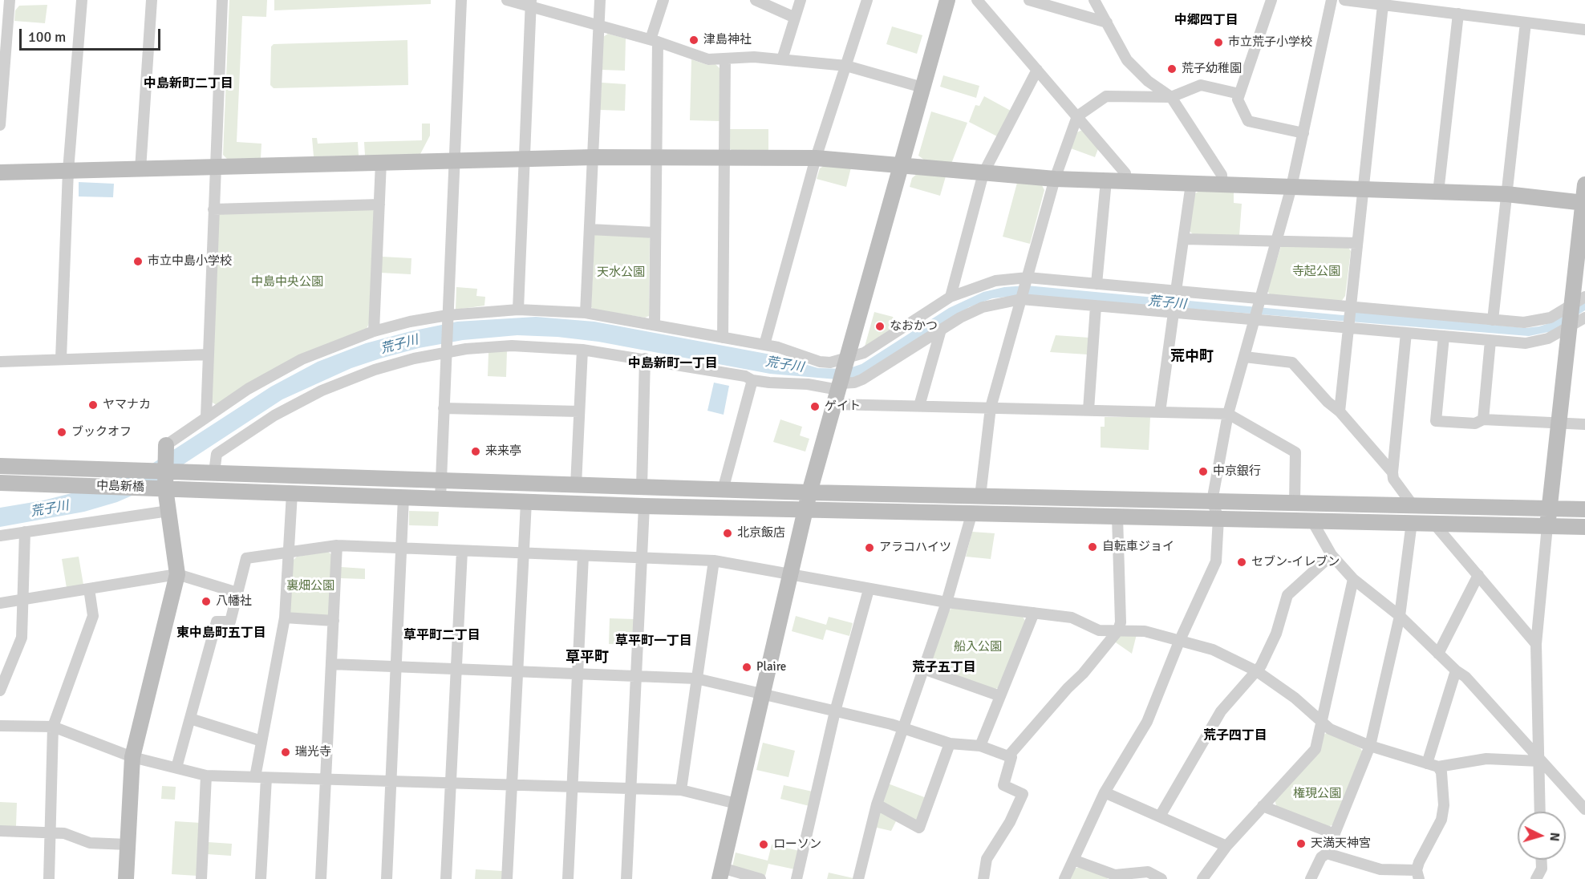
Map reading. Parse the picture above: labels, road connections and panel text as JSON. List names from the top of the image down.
{
  "streets": {
    "street": ["中島新橋"]
  },
  "districts": [
    "中郷四丁目",
    "中島新町二丁目",
    "荒中町",
    "中島新町一丁目",
    "東中島町五丁目",
    "草平町二丁目",
    "草平町一丁目",
    "草平町",
    "荒子五丁目",
    "荒子四丁目"
  ],
  "water": ["荒子川"],
  "parks": [
    "寺起公園",
    "天水公園",
    "中島中央公園",
    "裏畑公園",
    "船入公園",
    "権現公園"
  ],
  "places": [
    "津島神社",
    "市立荒子小学校",
    "荒子幼稚園",
    "市立中島小学校",
    "なおかつ",
    "ヤマナカ",
    "ゲイト",
    "ブックオフ",
    "来来亭",
    "中京銀行",
    "北京飯店",
    "自転車ジョイ",
    "アラコハイツ",
    "セブン-イレブン",
    "八幡社",
    "Plaire",
    "瑞光寺",
    "天満天神宮",
    "ローソン"
  ],
  "scale_bar": "100 m",
  "north": "right"
}
